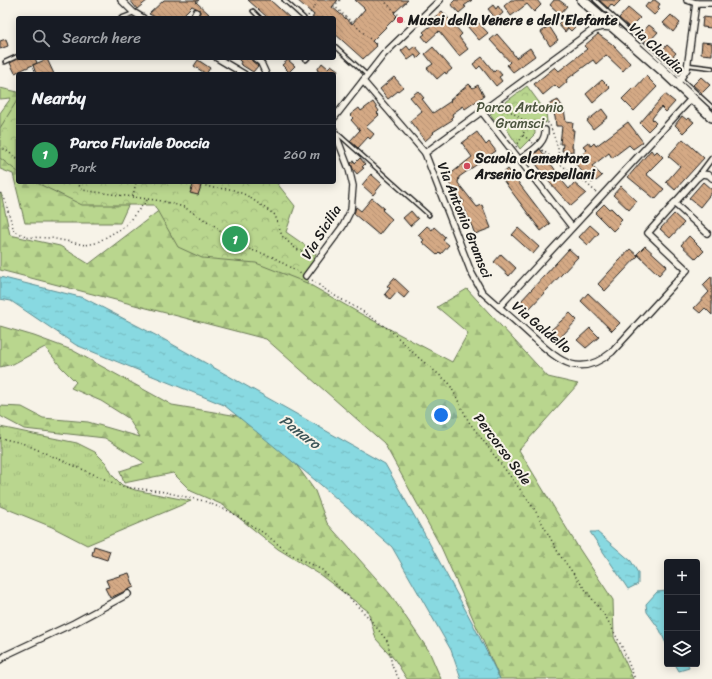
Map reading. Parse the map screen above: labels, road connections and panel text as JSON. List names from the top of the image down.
{
  "streets": {
    "main road": ["Via Claudia"],
    "street": ["Via Antonio Gramsci", "Via Sicilia", "Via Galdello"],
    "path": ["Percorso Sole"]
  },
  "crossings": [
    ["Via Claudia", "Via Galdello"],
    ["Via Antonio Gramsci", "Via Galdello"],
    ["Via Sicilia", "Percorso Sole"]
  ],
  "water": ["Panaro"],
  "parks": ["Parco Antonio Gramsci"],
  "places": ["Musei della Venere e dell'Elefante", "Scuola elementare Arsenio Crespellani"],
  "page": {
    "search": "Search here",
    "heading": "Nearby",
    "list": [
      {
        "mark": "1",
        "name": "Parco Fluviale Doccia",
        "note": "Park",
        "value": "260 m"
      }
    ],
    "pins": "1",
    "map_buttons": ["+", "−"]
  }
}
